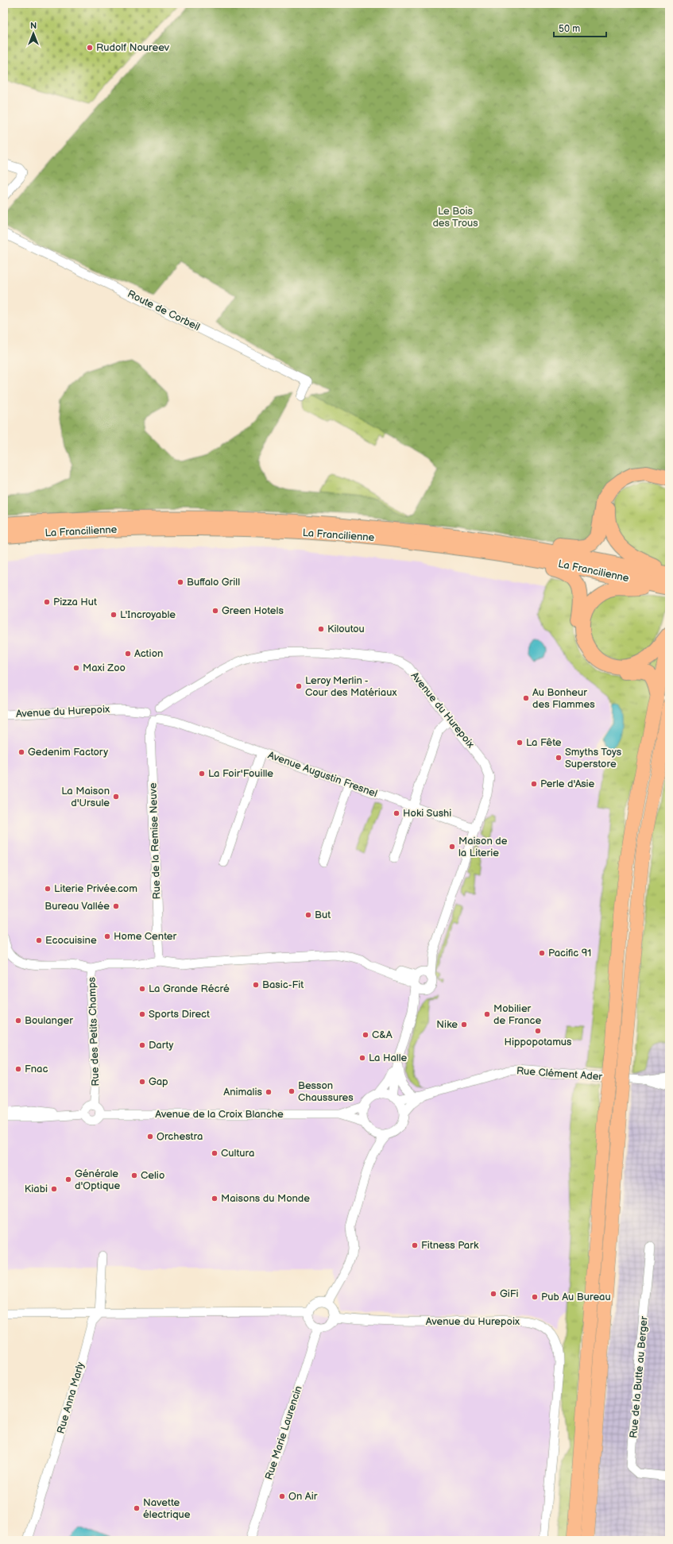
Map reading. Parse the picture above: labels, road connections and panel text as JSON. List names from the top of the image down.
{
  "streets": {
    "highway": ["La Francilienne"],
    "street": [
      "Route de Corbeil",
      "Avenue du Hurepoix",
      "Avenue Augustin Fresnel",
      "Rue de la Remise Neuve",
      "Rue des Petits Champs",
      "Rue Clément Ader",
      "Avenue de la Croix Blanche",
      "Rue de la Butte au Berger",
      "Rue Anna Marly",
      "Rue Marie Laurencin"
    ]
  },
  "crossings": [
    ["Avenue du Hurepoix", "Avenue Augustin Fresnel"],
    ["Avenue du Hurepoix", "Rue de la Remise Neuve"],
    ["Avenue du Hurepoix", "Rue des Petits Champs"],
    ["Avenue du Hurepoix", "Rue Clément Ader"],
    ["Avenue du Hurepoix", "Avenue de la Croix Blanche"],
    ["Avenue du Hurepoix", "Rue Marie Laurencin"],
    ["Avenue Augustin Fresnel", "Rue de la Remise Neuve"],
    ["Rue de la Remise Neuve", "Rue des Petits Champs"],
    ["Rue des Petits Champs", "Avenue de la Croix Blanche"],
    ["Rue Clément Ader", "Avenue de la Croix Blanche"]
  ],
  "parks": ["Le Bois des Trous"],
  "places": [
    "Rudolf Noureev",
    "Buffalo Grill",
    "Pizza Hut",
    "Green Hotels",
    "L'Incroyable",
    "Kiloutou",
    "Action",
    "Maxi Zoo",
    "Leroy Merlin - Cour des Matériaux",
    "Au Bonheur des Flammes",
    "La Fête",
    "Gedenim Factory",
    "Smyths Toys Superstore",
    "La Foir'Fouille",
    "Perle d'Asie",
    "La Maison d'Ursule",
    "Hoki Sushi",
    "Maison de la Literie",
    "Literie Privée.com",
    "Bureau Vallée",
    "But",
    "Home Center",
    "Ecocuisine",
    "Pacific 91",
    "Basic-Fit",
    "La Grande Récré",
    "Sports Direct",
    "Mobilier de France",
    "Boulanger",
    "Nike",
    "Hippopotamus",
    "C&A",
    "Darty",
    "La Halle",
    "Fnac",
    "Gap",
    "Besson Chaussures",
    "Animalis",
    "Orchestra",
    "Cultura",
    "Celio",
    "Générale d'Optique",
    "Kiabi",
    "Maisons du Monde",
    "Fitness Park",
    "GiFi",
    "Pub Au Bureau",
    "On Air",
    "Navette électrique"
  ],
  "scale_bar": "50 m",
  "north": "top"
}
